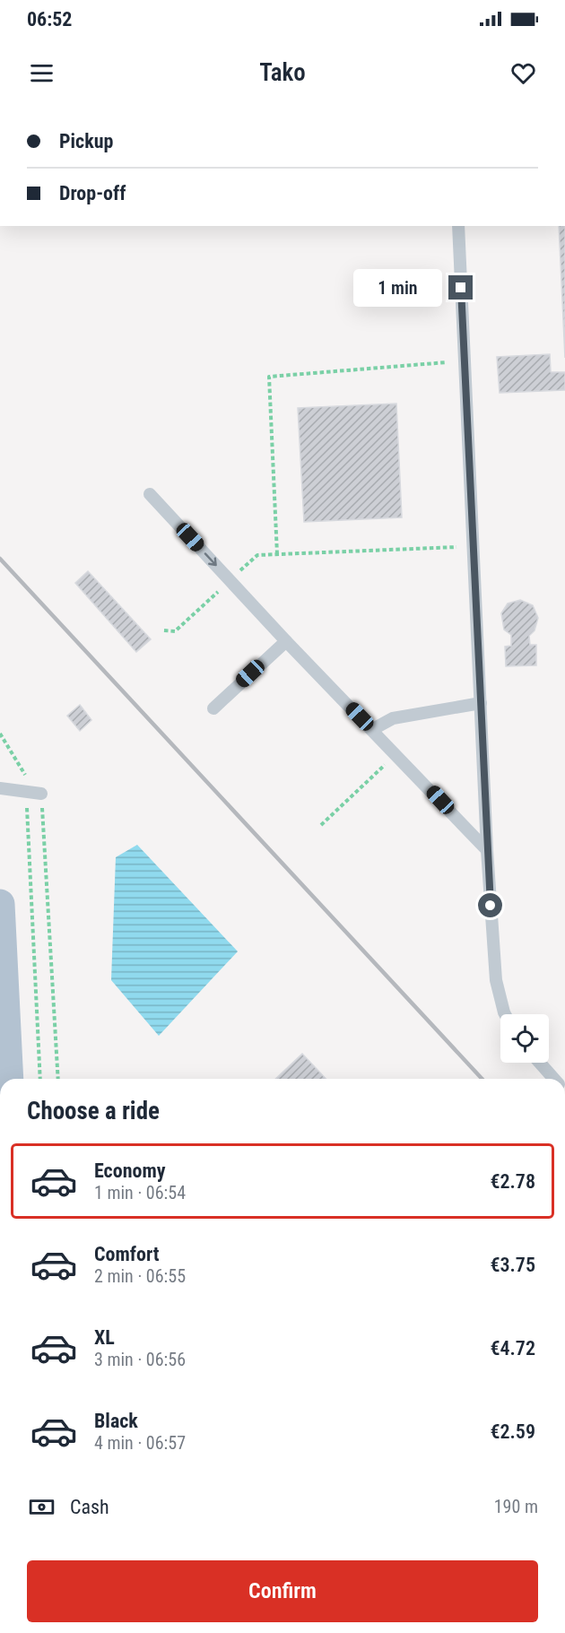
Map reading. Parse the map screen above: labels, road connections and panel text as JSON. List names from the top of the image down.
{
  "page": {
    "status": "06:52",
    "header": "Tako",
    "banner": ["Pickup", "Drop-off"],
    "bubble": "1 min",
    "heading": "Choose a ride",
    "list": [
      {
        "name": "Economy",
        "note": "1 min · 06:54",
        "value": "€2.78"
      },
      {
        "name": "Comfort",
        "note": "2 min · 06:55",
        "value": "€3.75"
      },
      {
        "name": "XL",
        "note": "3 min · 06:56",
        "value": "€4.72"
      },
      {
        "name": "Black",
        "note": "4 min · 06:57",
        "value": "€2.59"
      }
    ],
    "pay": ["Cash", "190 m"],
    "buttons": "Confirm"
  }
}
